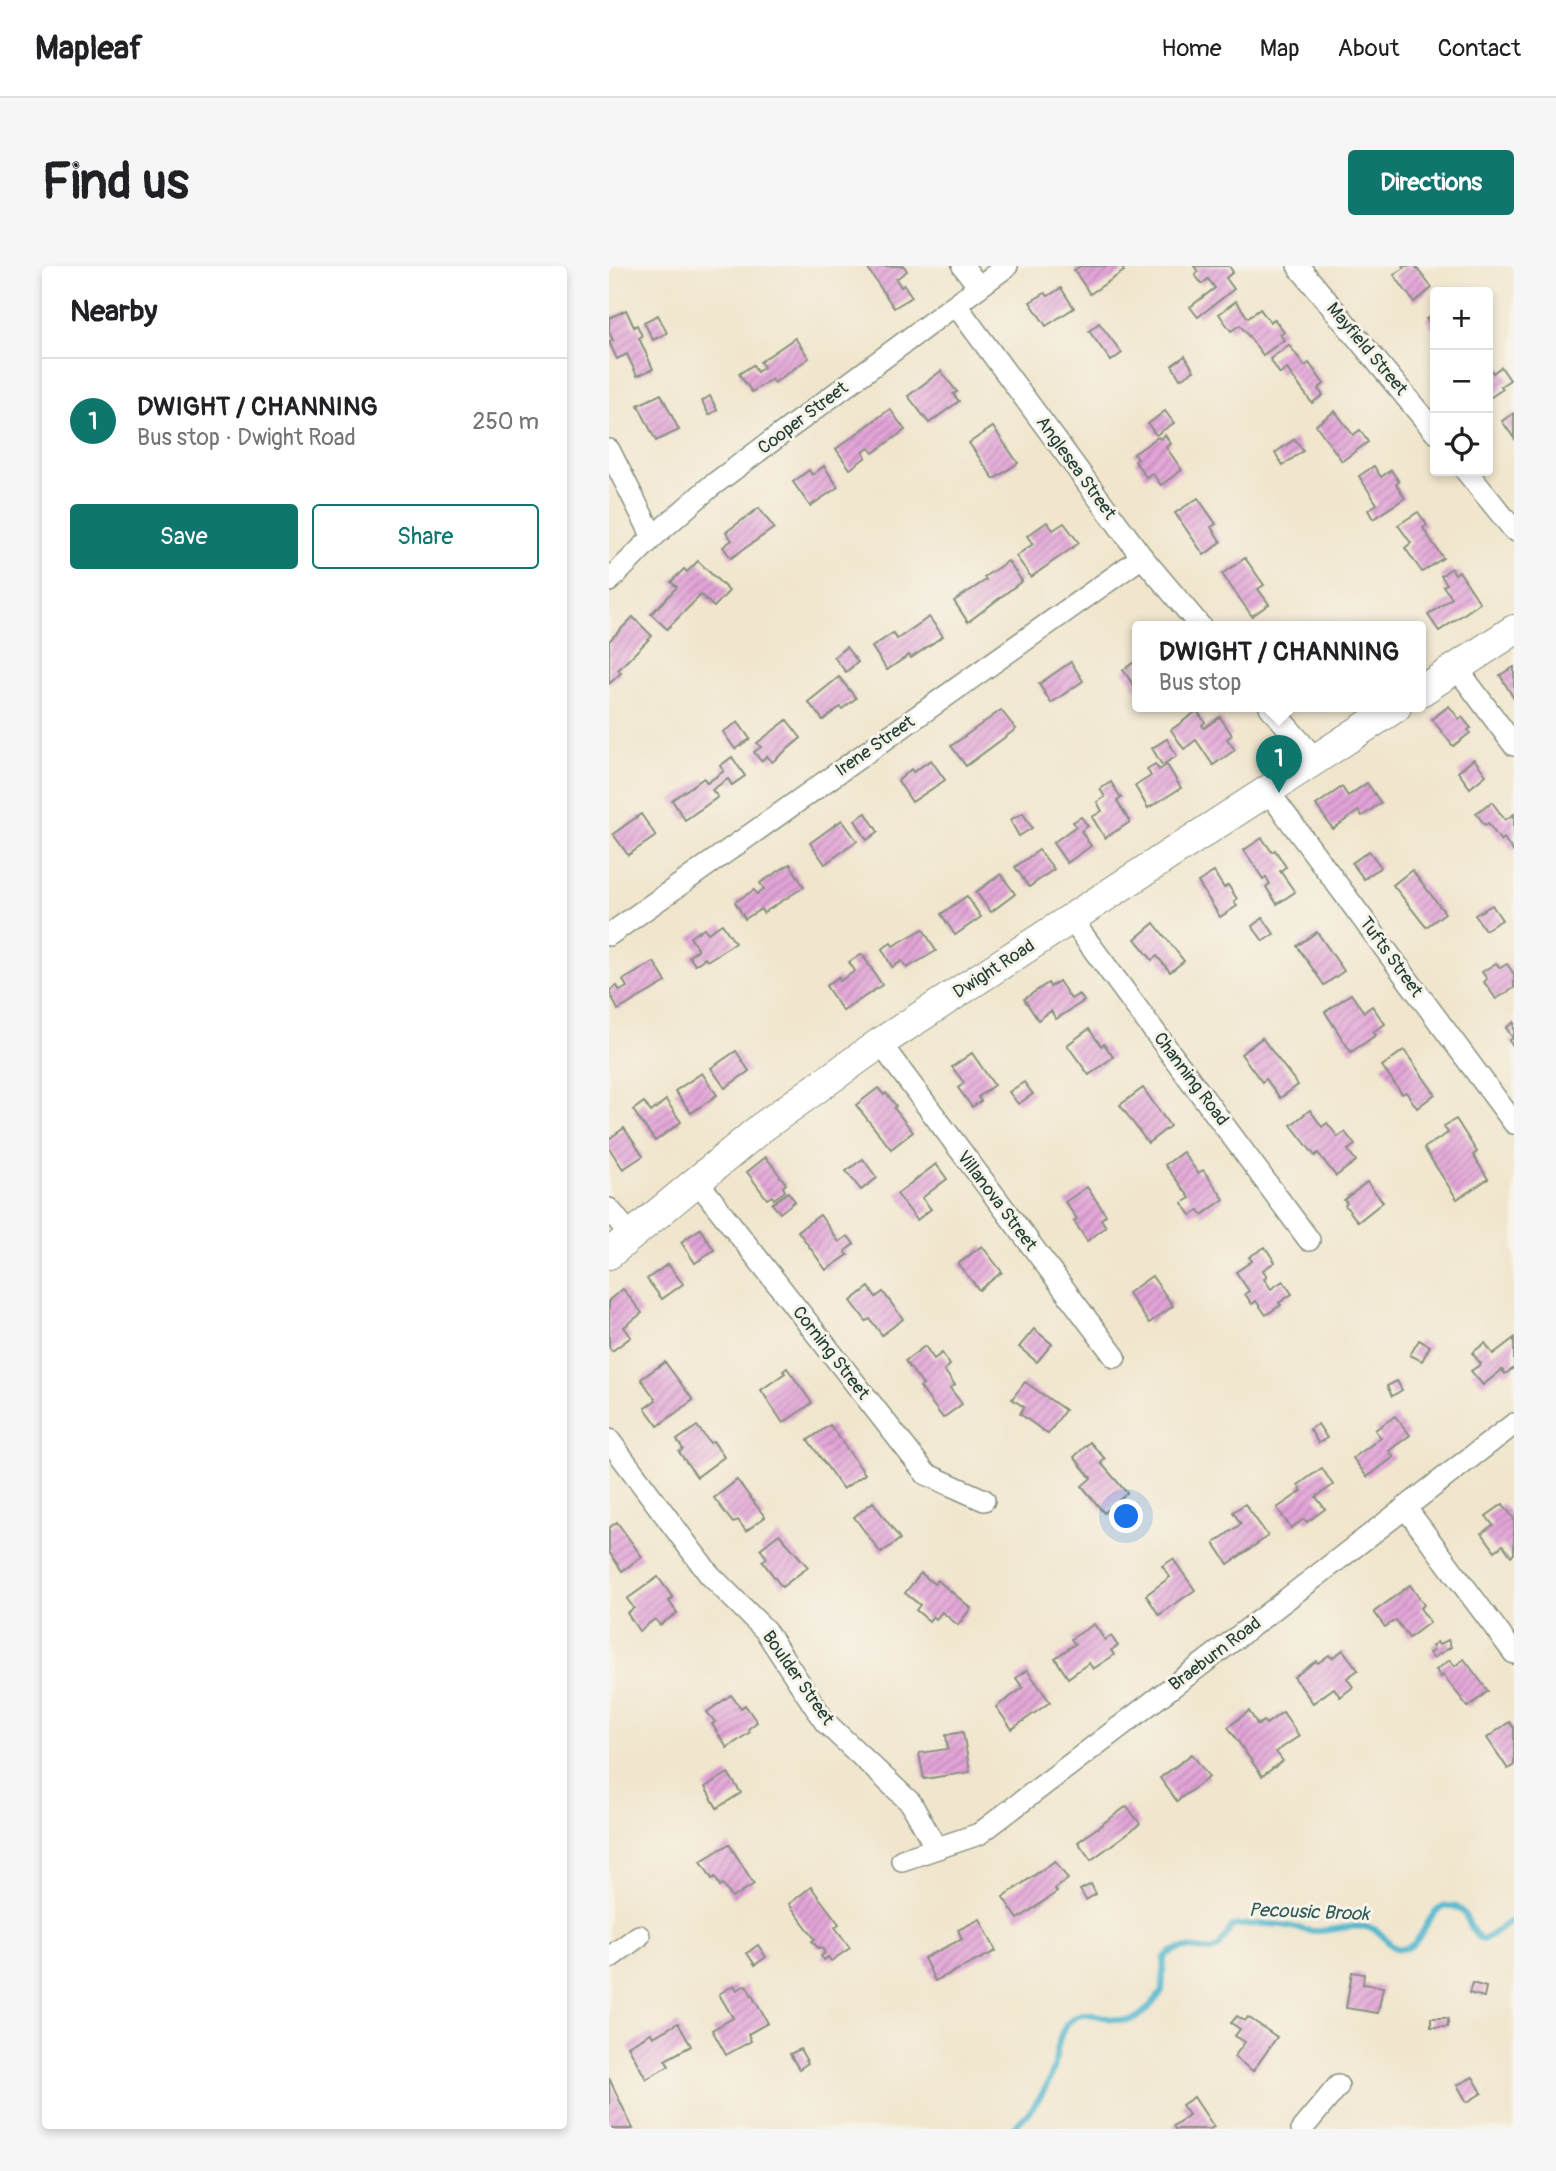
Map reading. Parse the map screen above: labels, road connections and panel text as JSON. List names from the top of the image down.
{
  "streets": {
    "main road": ["Dwight Road"],
    "street": [
      "Mayfield Street",
      "Cooper Street",
      "Anglesea Street",
      "Irene Street",
      "Tufts Street",
      "Channing Road",
      "Villanova Street",
      "Corning Street",
      "Braeburn Road",
      "Boulder Street"
    ]
  },
  "crossings": [
    ["Cooper Street", "Anglesea Street"],
    ["Anglesea Street", "Irene Street"],
    ["Tufts Street", "Dwight Road"],
    ["Dwight Road", "Channing Road"],
    ["Dwight Road", "Villanova Street"],
    ["Dwight Road", "Corning Street"],
    ["Braeburn Road", "Boulder Street"]
  ],
  "water": ["Pecousic Brook"],
  "page": {
    "header": "Mapleaf",
    "nav": [
      "Home",
      "Map",
      "About",
      "Contact"
    ],
    "buttons": [
      "Directions",
      ["Save", "Share"]
    ],
    "title": "Find us",
    "heading": "Nearby",
    "map_buttons": ["+", "−"],
    "list": [
      {
        "mark": "1",
        "name": "DWIGHT / CHANNING",
        "note": "Bus stop · Dwight Road",
        "value": "250 m"
      }
    ],
    "popup": ["DWIGHT / CHANNING", "Bus stop"],
    "pins": "1"
  }
}
